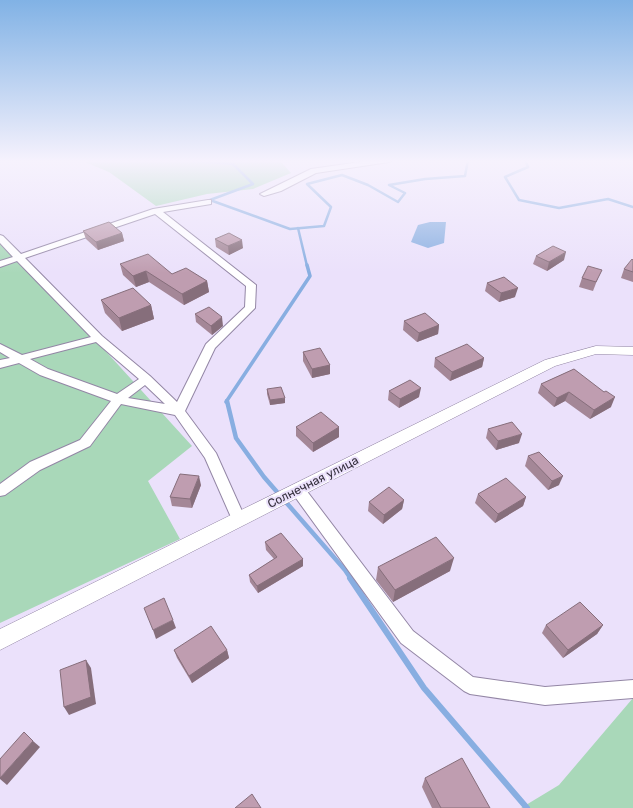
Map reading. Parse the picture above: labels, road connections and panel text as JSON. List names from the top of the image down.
{
  "streets": {
    "street": ["Солнечная улица"]
  }
}
